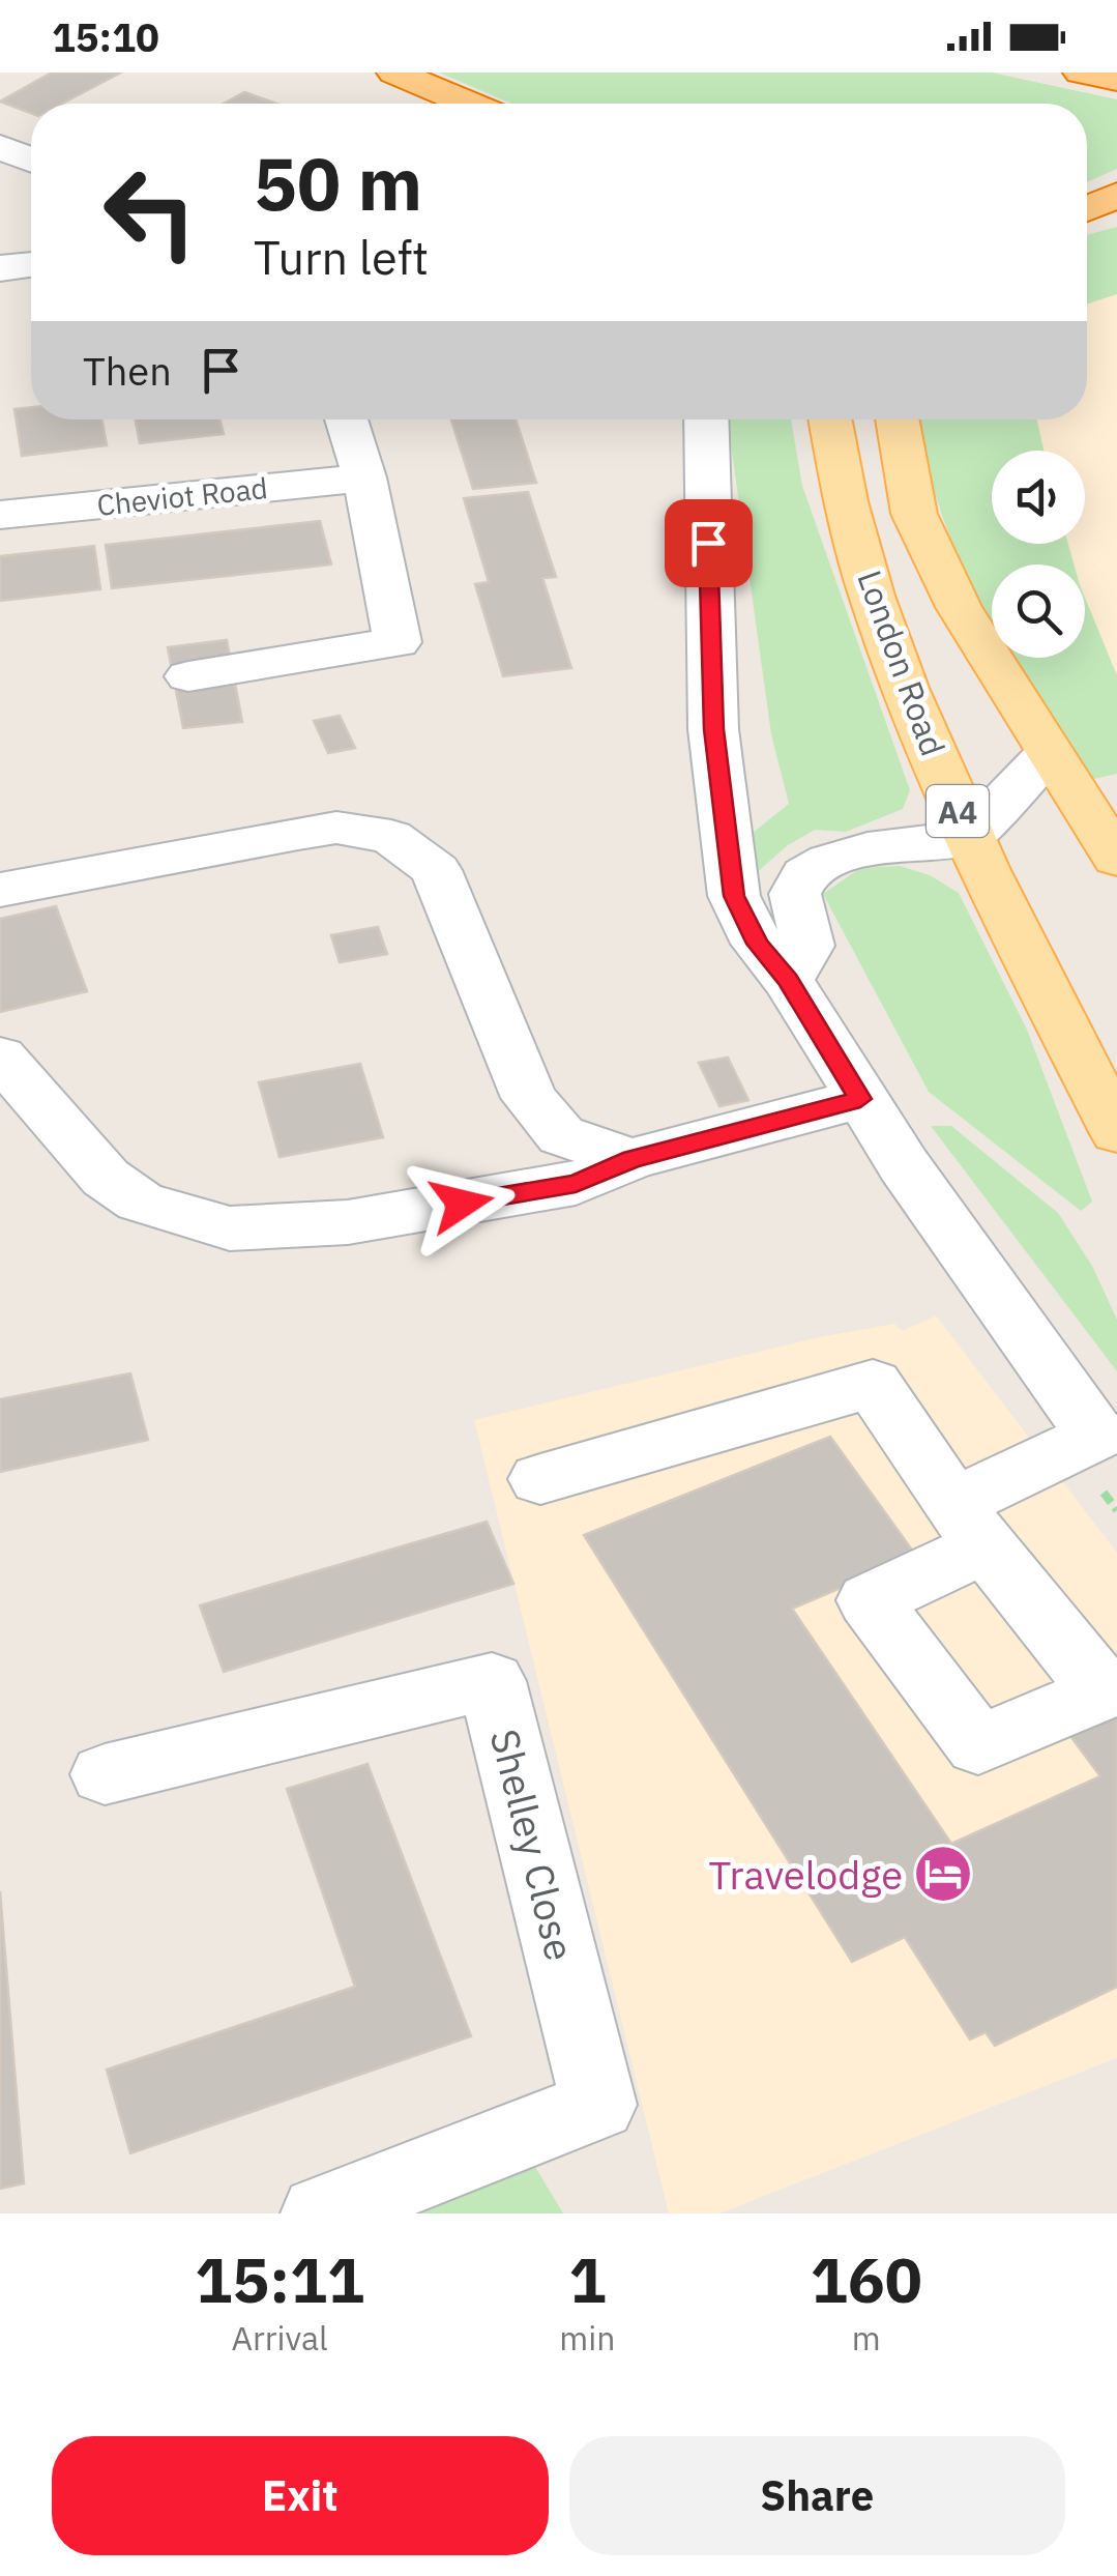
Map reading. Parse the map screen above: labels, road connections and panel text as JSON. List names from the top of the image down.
{
  "streets": {
    "main road": ["London Road", "A4"],
    "street": ["Cheviot Road", "Shelley Close"]
  },
  "places": {
    "hotel": ["Travelodge"]
  },
  "page": {
    "status": "15:10",
    "turn": ["50 m", "Turn left"],
    "then": "Then",
    "eta": [
      "15:11",
      "Arrival",
      "1",
      "min",
      "160",
      "m"
    ],
    "buttons": ["Exit", "Share"]
  }
}
